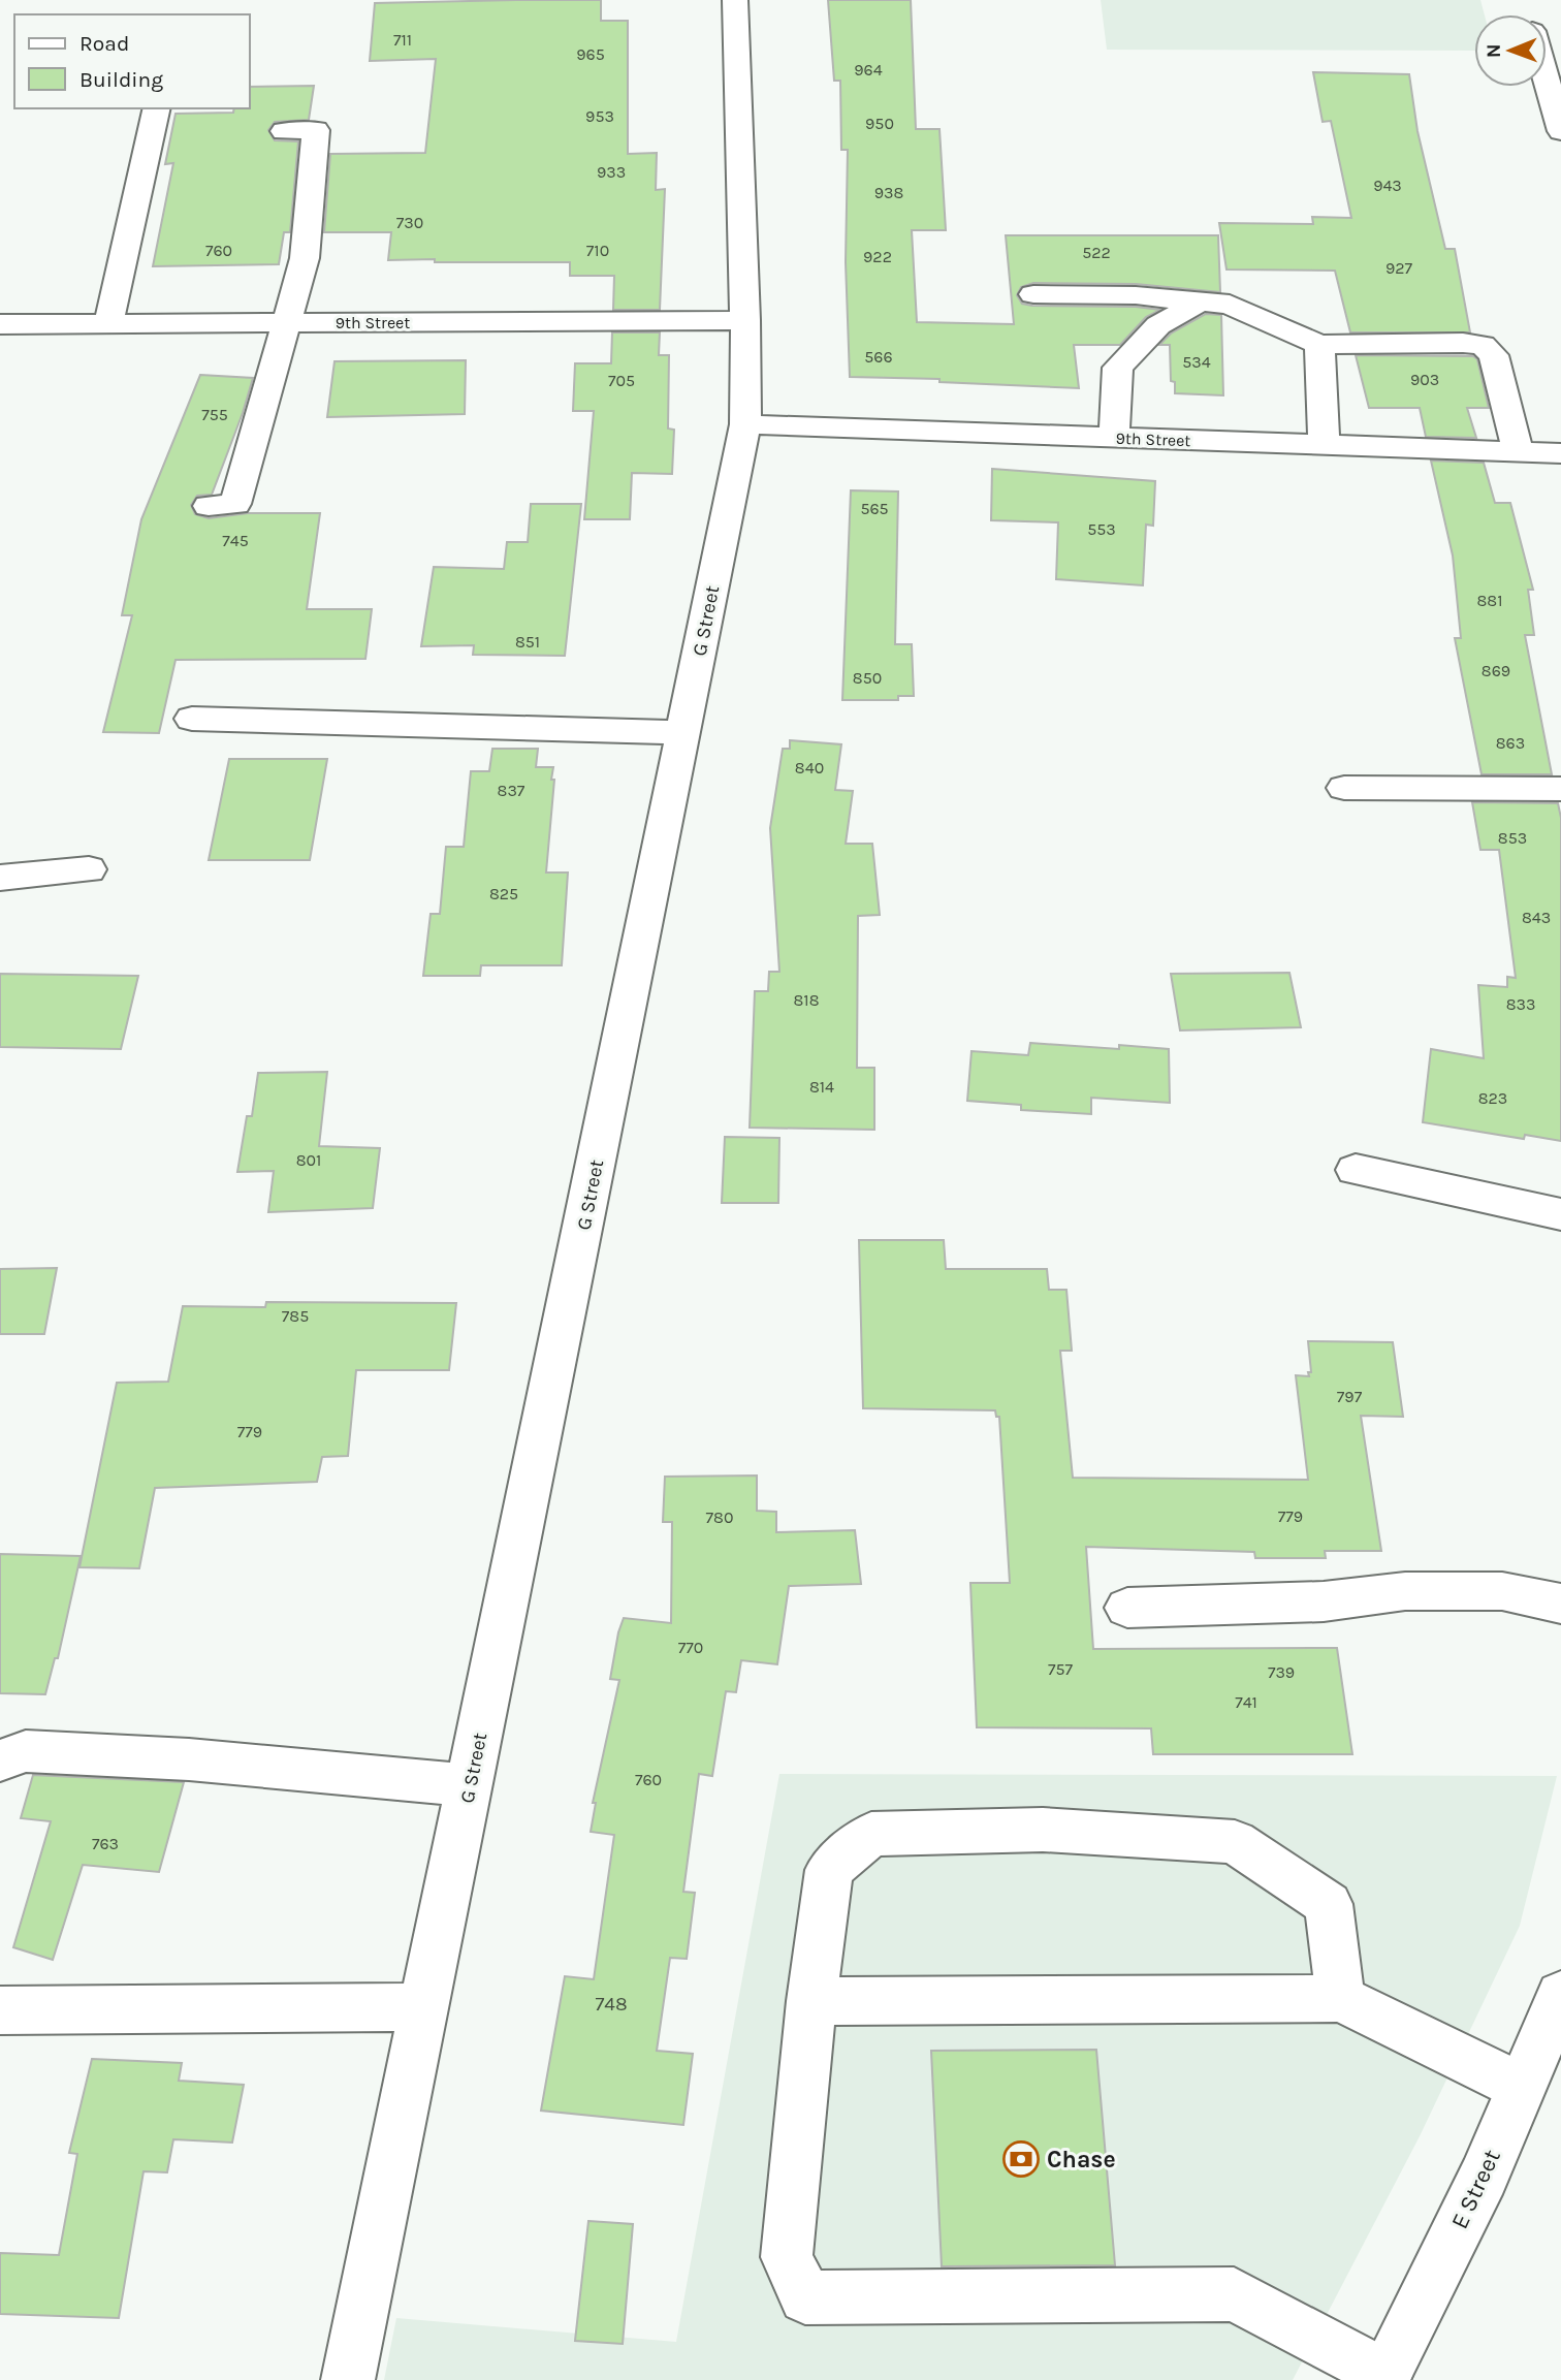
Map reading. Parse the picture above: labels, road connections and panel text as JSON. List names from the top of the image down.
{
  "streets": {
    "street": ["9th Street", "G Street", "E Street"]
  },
  "crossings": [
    ["9th Street", "G Street"]
  ],
  "places": {
    "bank": ["Chase"]
  },
  "house_numbers": [
    "711",
    "965",
    "964",
    "953",
    "950",
    "933",
    "943",
    "938",
    "730",
    "760",
    "710",
    "522",
    "922",
    "927",
    "566",
    "534",
    "903",
    "705",
    "755",
    "565",
    "553",
    "745",
    "881",
    "851",
    "869",
    "850",
    "863",
    "840",
    "837",
    "853",
    "825",
    "843",
    "818",
    "833",
    "814",
    "823",
    "801",
    "785",
    "797",
    "779",
    "779",
    "780",
    "770",
    "757",
    "739",
    "741",
    "760",
    "763",
    "748"
  ],
  "legend": ["Road", "Building"],
  "north": "left"
}
